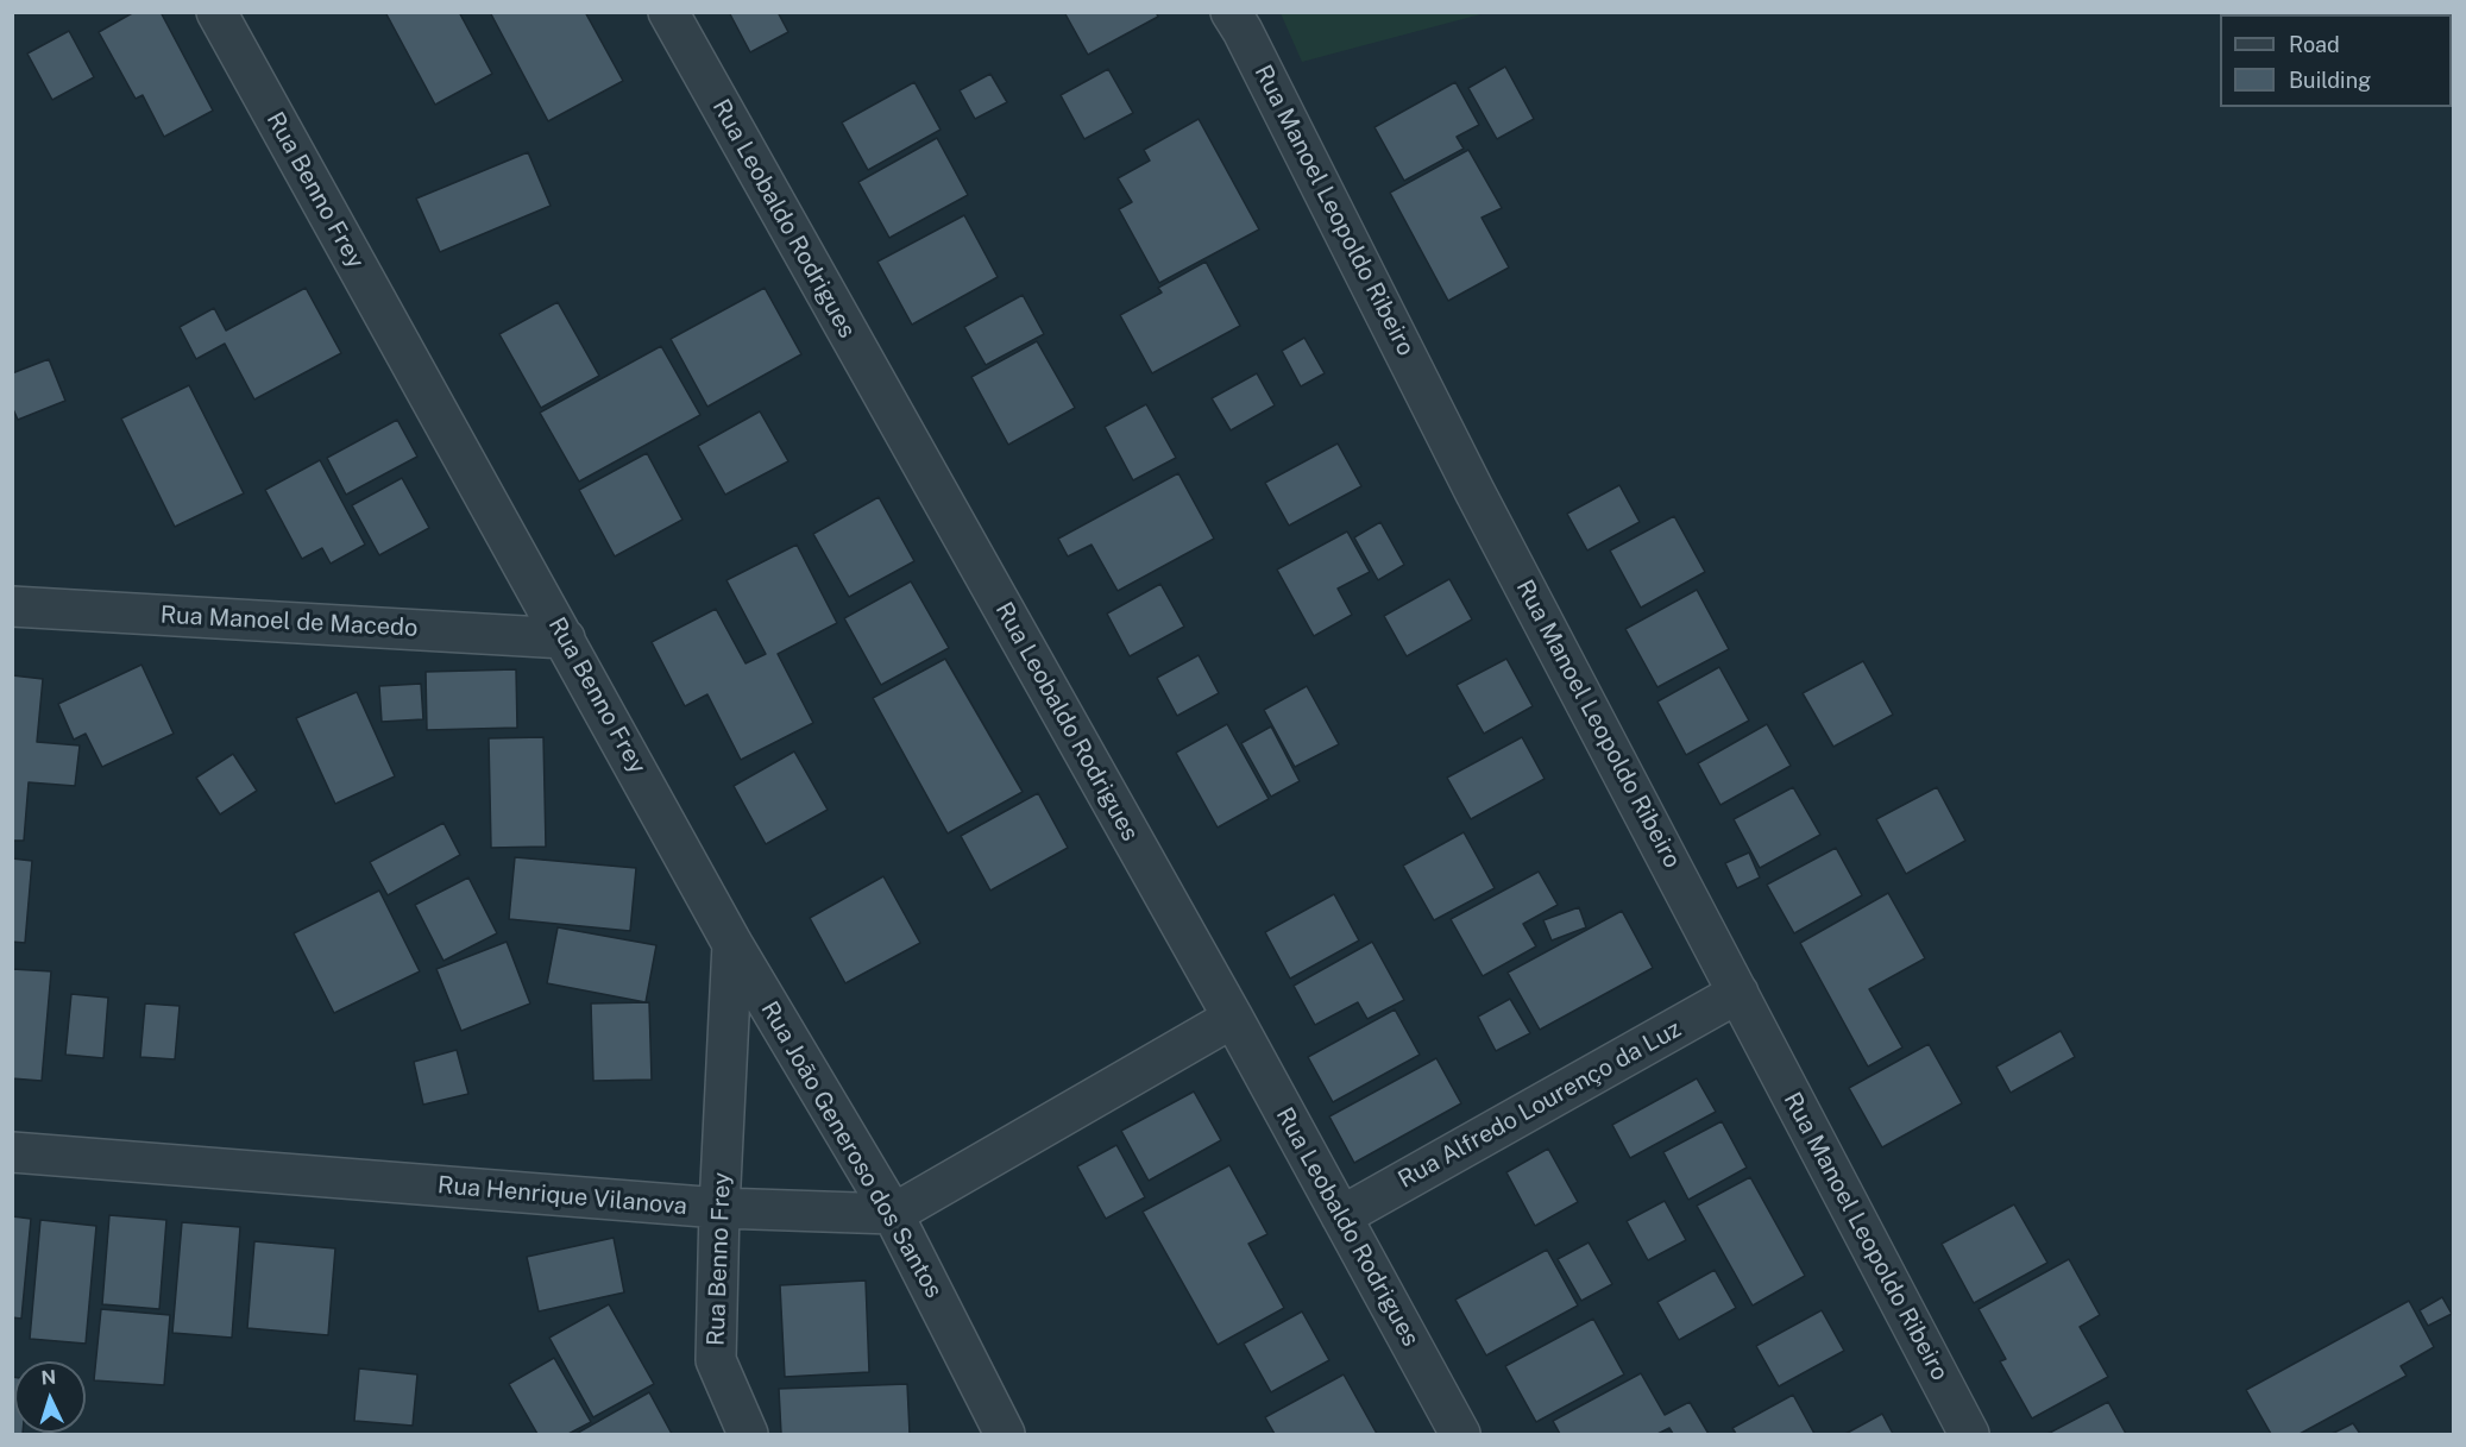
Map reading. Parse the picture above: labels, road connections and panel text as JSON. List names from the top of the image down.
{
  "streets": {
    "street": [
      "Rua Benno Frey",
      "Rua Manoel Leopoldo Ribeiro",
      "Rua Leobaldo Rodrigues",
      "Rua Manoel de Macedo",
      "Rua Alfredo Lourenço da Luz",
      "Rua João Generoso dos Santos",
      "Rua Henrique Vilanova"
    ]
  },
  "crossings": [
    ["Rua Benno Frey", "Rua Manoel de Macedo"],
    ["Rua Benno Frey", "Rua João Generoso dos Santos"],
    ["Rua Benno Frey", "Rua Henrique Vilanova"],
    ["Rua Manoel Leopoldo Ribeiro", "Rua Alfredo Lourenço da Luz"],
    ["Rua Leobaldo Rodrigues", "Rua Alfredo Lourenço da Luz"],
    ["Rua João Generoso dos Santos", "Rua Henrique Vilanova"]
  ],
  "legend": ["Road", "Building"],
  "north": "top"
}
